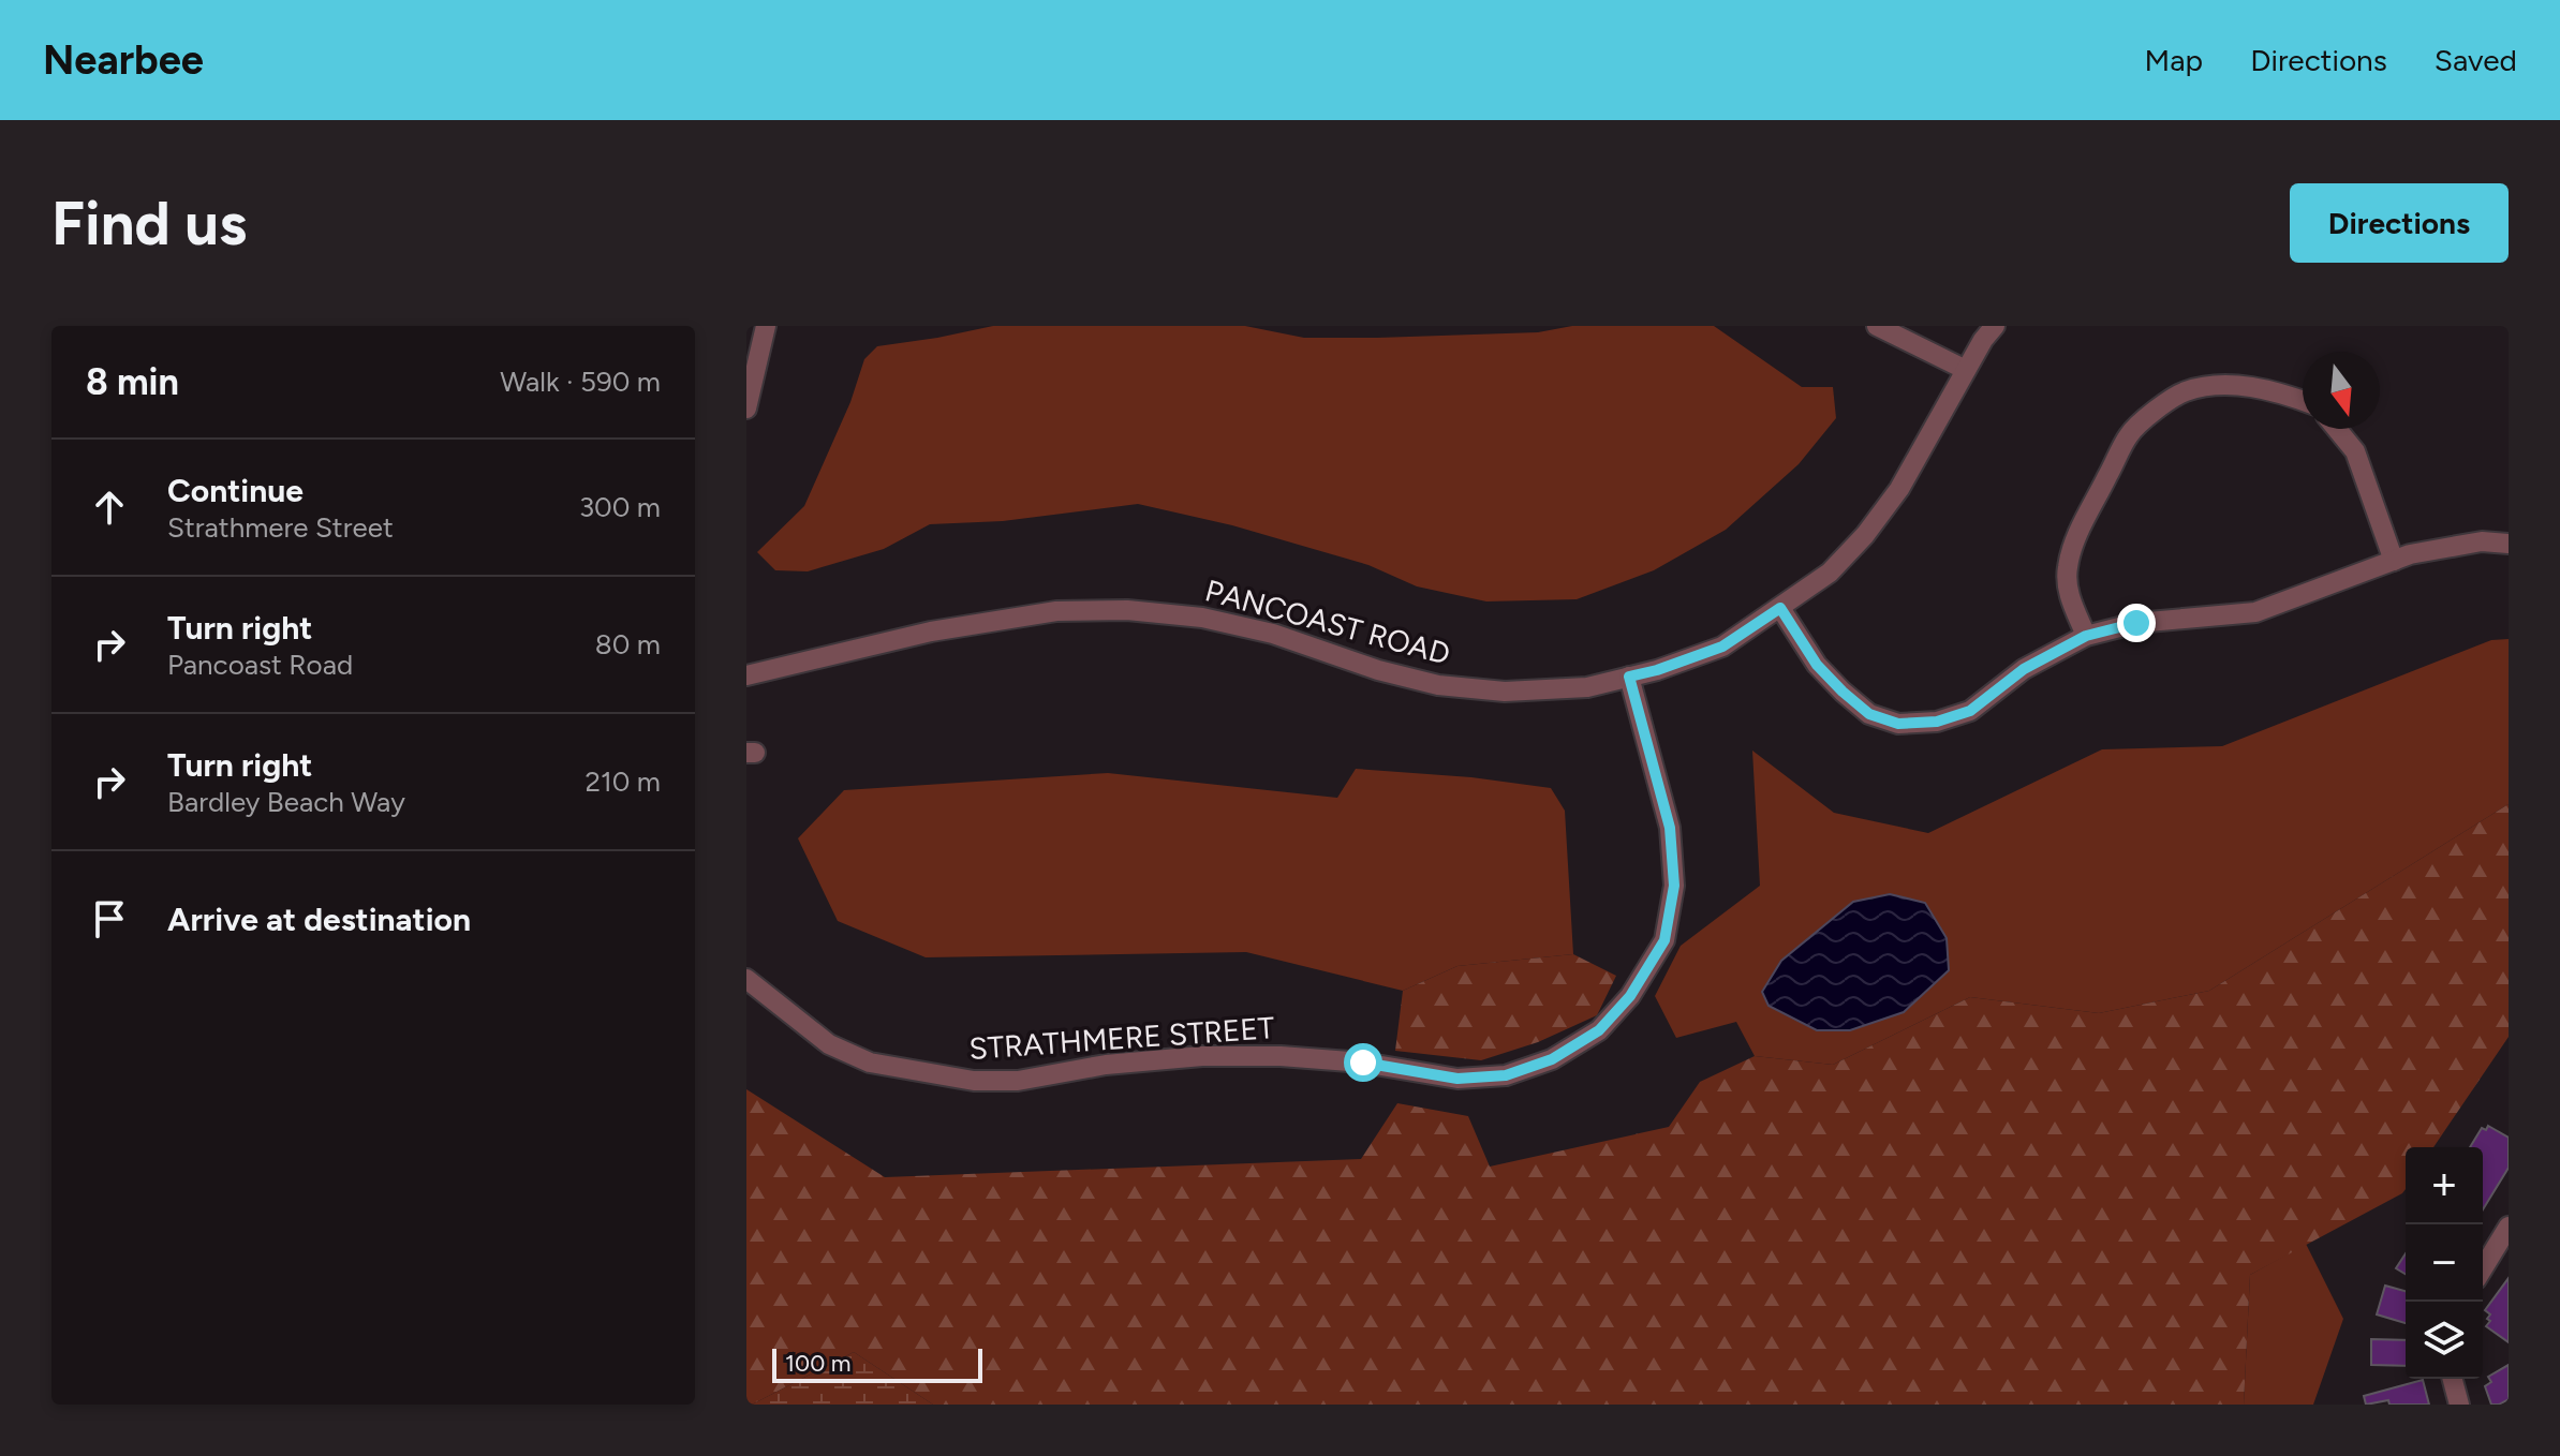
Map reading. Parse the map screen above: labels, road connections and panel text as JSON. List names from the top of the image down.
{
  "streets": {
    "street": ["PANCOAST ROAD", "STRATHMERE STREET"]
  },
  "crossings": [
    ["PANCOAST ROAD", "STRATHMERE STREET"]
  ],
  "scale_bar": "100 m",
  "north": "bottom",
  "page": {
    "header": "Nearbee",
    "nav": ["Map", "Directions", "Saved"],
    "buttons": "Directions",
    "title": "Find us",
    "heading": ["8 min", "Walk · 590 m"],
    "list": [
      ["Continue", "Strathmere Street", "300 m"],
      ["Turn right", "Pancoast Road", "80 m"],
      ["Turn right", "Bardley Beach Way", "210 m"],
      "Arrive at destination"
    ],
    "map_buttons": ["+", "−"],
    "scale": "100 m"
  }
}
